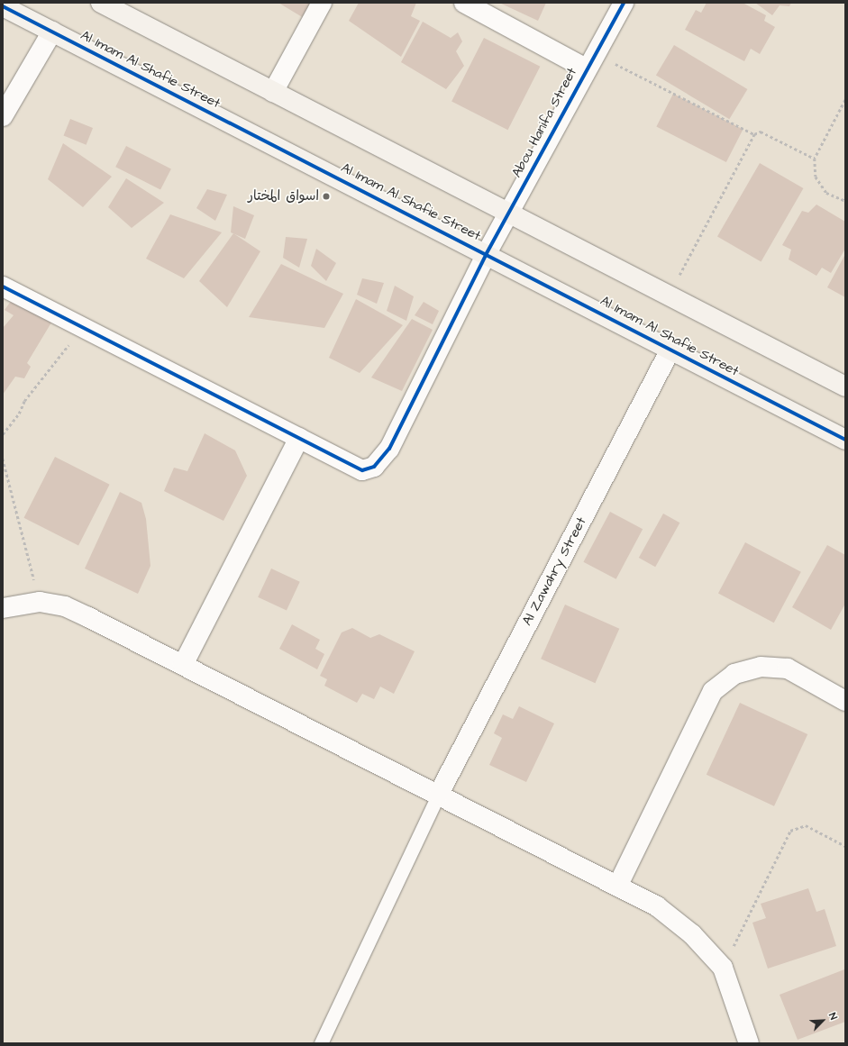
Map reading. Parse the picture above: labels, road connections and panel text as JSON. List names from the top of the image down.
{
  "streets": {
    "street": ["Al Imam Al Shafie Street", "Abou Hanifa Street", "Al Zawahry Street"]
  },
  "crossings": [
    ["Al Imam Al Shafie Street", "Abou Hanifa Street"],
    ["Al Imam Al Shafie Street", "Al Zawahry Street"]
  ],
  "places": ["اسواق المختار"],
  "north": "top right"
}
